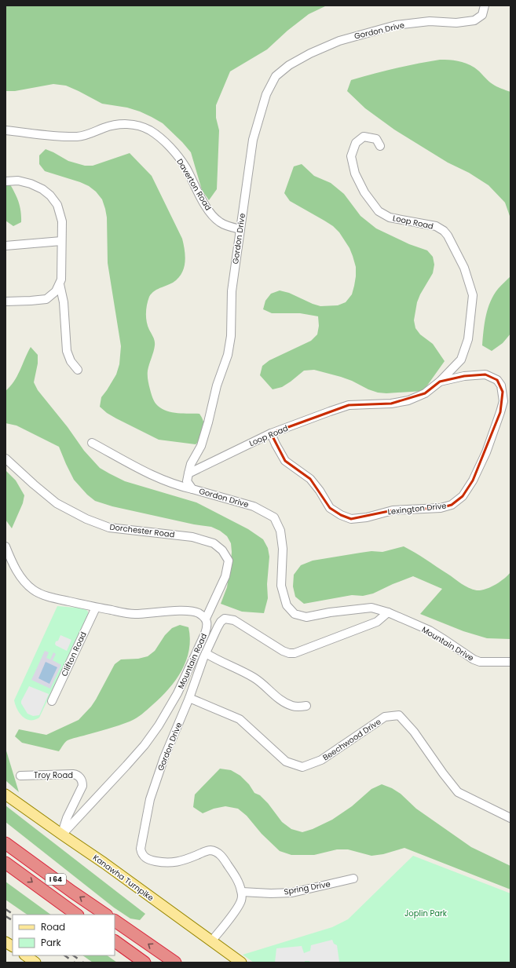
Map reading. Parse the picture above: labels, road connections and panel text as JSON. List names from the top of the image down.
{
  "streets": {
    "highway": ["I 64"],
    "main road": ["Kanawha Turnpike"],
    "street": [
      "Gordon Drive",
      "Daverton Road",
      "Loop Road",
      "Lexington Drive",
      "Dorchester Road",
      "Mountain Drive",
      "Clifton Road",
      "Mountain Road",
      "Beechwood Drive",
      "Troy Road",
      "Spring Drive"
    ]
  },
  "crossings": [
    ["Gordon Drive", "Daverton Road"],
    ["Gordon Drive", "Loop Road"],
    ["Gordon Drive", "Mountain Drive"],
    ["Gordon Drive", "Beechwood Drive"],
    ["Gordon Drive", "Spring Drive"],
    ["Loop Road", "Lexington Drive"],
    ["Dorchester Road", "Mountain Road"],
    ["Mountain Road", "Troy Road"],
    ["Mountain Road", "Kanawha Turnpike"],
    ["Troy Road", "Kanawha Turnpike"]
  ],
  "parks": ["Joplin Park"],
  "legend": ["Road", "Park"]
}
